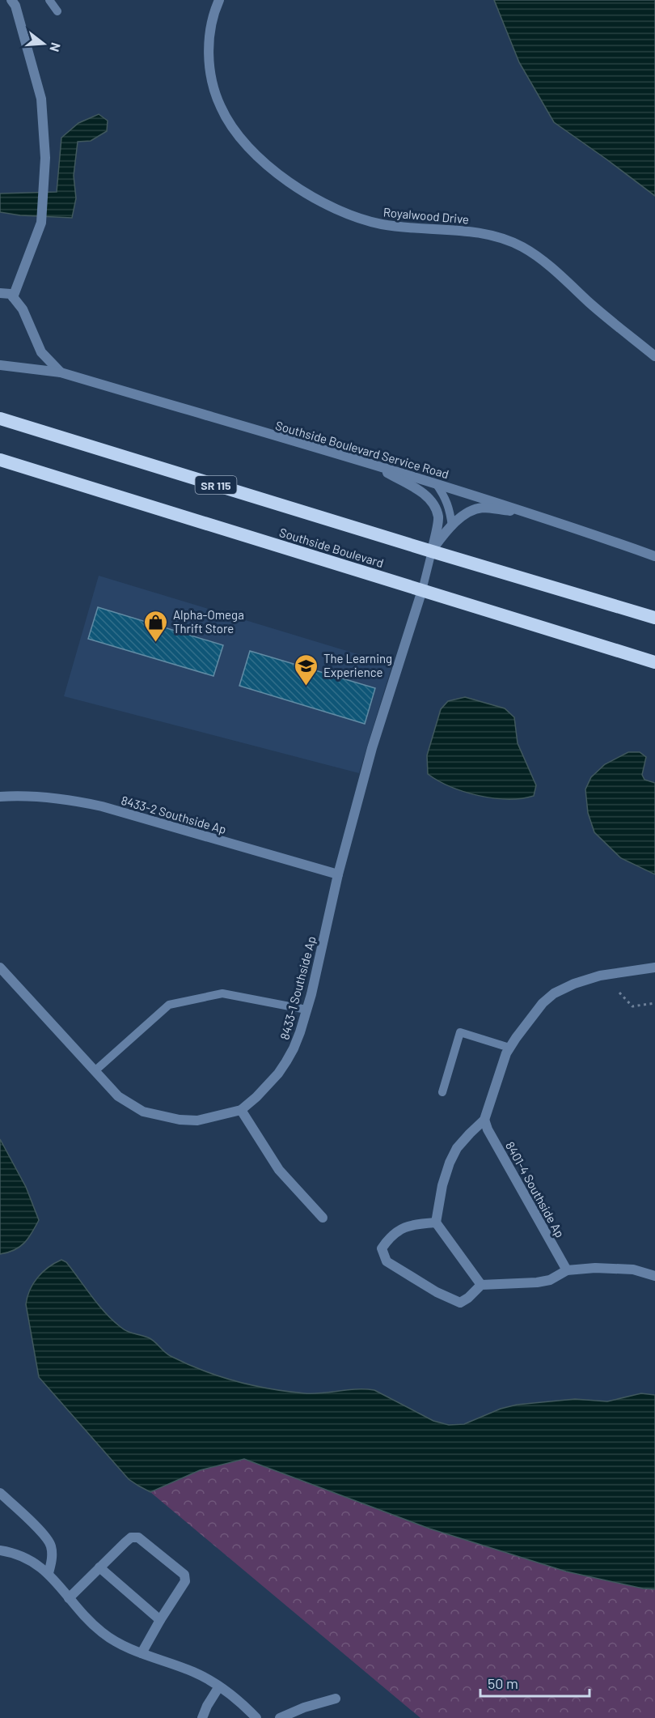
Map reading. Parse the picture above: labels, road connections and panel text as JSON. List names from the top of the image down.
{
  "streets": {
    "highway": ["SR 115", "Southside Boulevard"],
    "street": [
      "Royalwood Drive",
      "Southside Boulevard Service Road",
      "8433-2 Southside Ap",
      "8433-1 Southside Ap",
      "8401-4 Southside Ap"
    ]
  },
  "crossings": [
    ["Southside Boulevard", "8433-1 Southside Ap"],
    ["8433-2 Southside Ap", "8433-1 Southside Ap"]
  ],
  "places": {
    "shop": ["Alpha-Omega Thrift Store"],
    "school or university": ["The Learning Experience"]
  },
  "scale_bar": "50 m",
  "north": "right"
}
